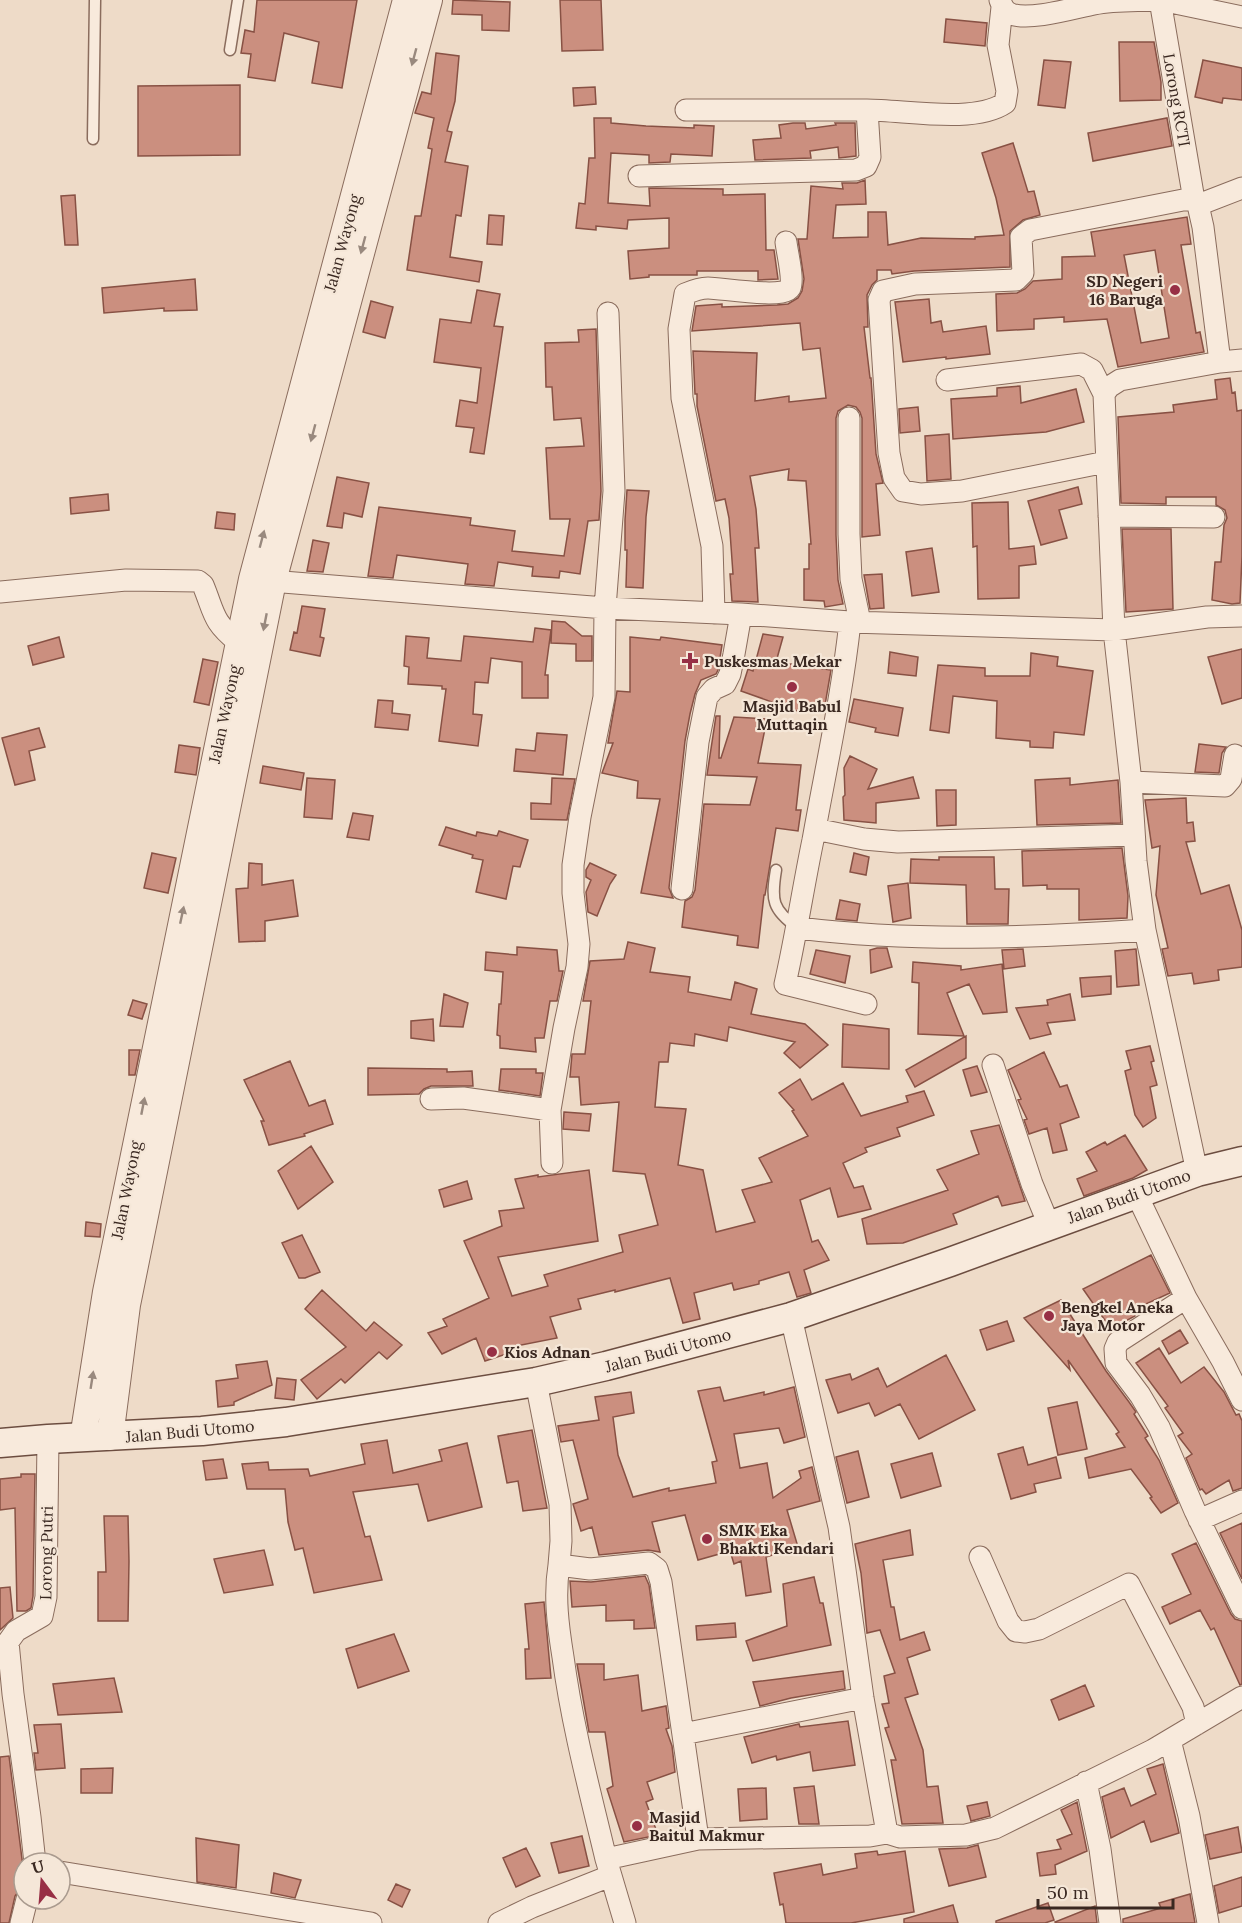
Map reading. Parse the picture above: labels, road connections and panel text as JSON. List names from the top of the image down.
{
  "streets": {
    "main road": ["Jalan Budi Utomo"],
    "street": ["Lorong RCTI", "Jalan Wayong", "Lorong Putri"]
  },
  "crossings": [
    ["Jalan Wayong", "Jalan Budi Utomo"],
    ["Jalan Budi Utomo", "Lorong Putri"]
  ],
  "places": {
    "other": [
      "SD Negeri 16 Baruga",
      "Masjid Babul Muttaqin",
      "Bengkel Aneka Jaya Motor",
      "Kios Adnan",
      "SMK Eka Bhakti Kendari",
      "Masjid Baitul Makmur"
    ],
    "health": ["Puskesmas Mekar"]
  },
  "scale_bar": "50 m",
  "north": "top"
}
